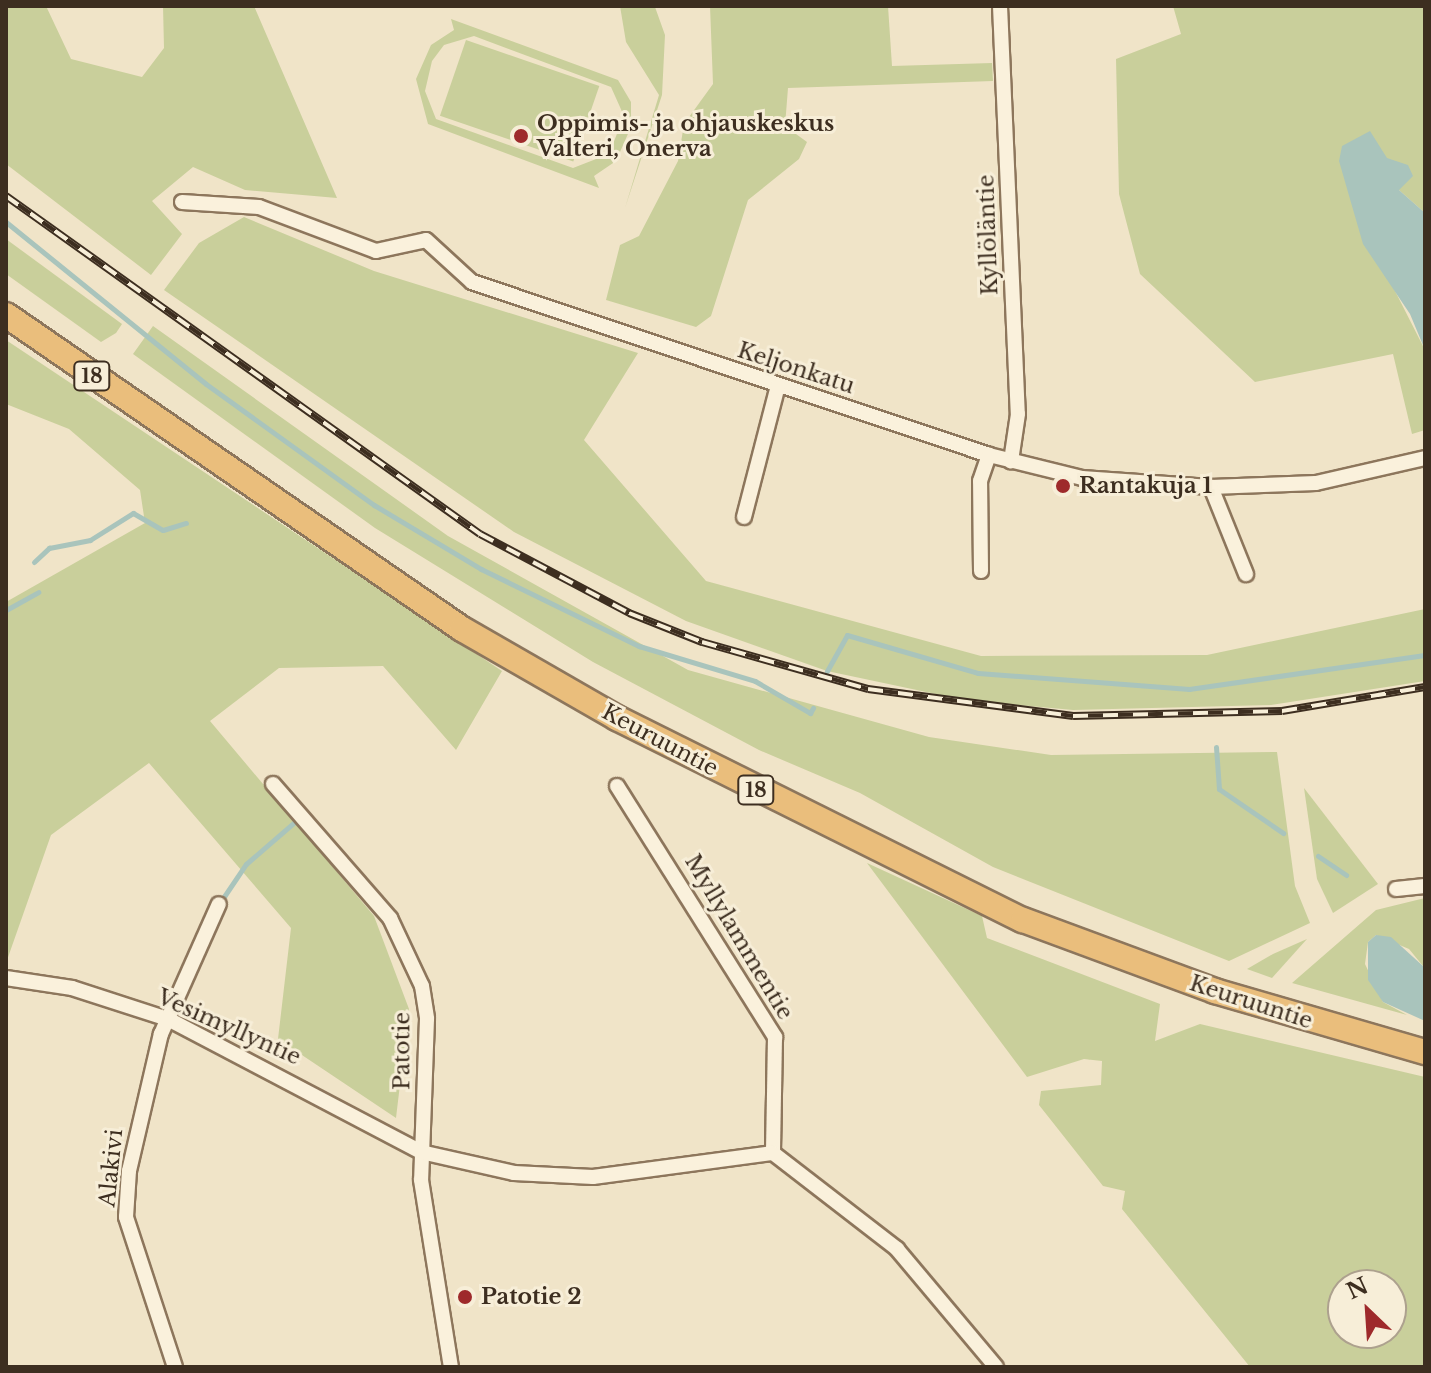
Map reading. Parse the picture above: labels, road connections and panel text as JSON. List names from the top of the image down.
{
  "streets": {
    "highway": ["18", "Keuruuntie"],
    "street": [
      "Kyllöläntie",
      "Keljonkatu",
      "Myllylammentie",
      "Vesimyllyntie",
      "Patotie",
      "Alakivi"
    ]
  },
  "crossings": [
    ["Kyllöläntie", "Keljonkatu"],
    ["Vesimyllyntie", "Patotie"],
    ["Vesimyllyntie", "Alakivi"]
  ],
  "places": ["Oppimis- ja ohjauskeskus Valteri, Onerva", "Rantakuja 1", "Patotie 2"],
  "north": "top left"
}
